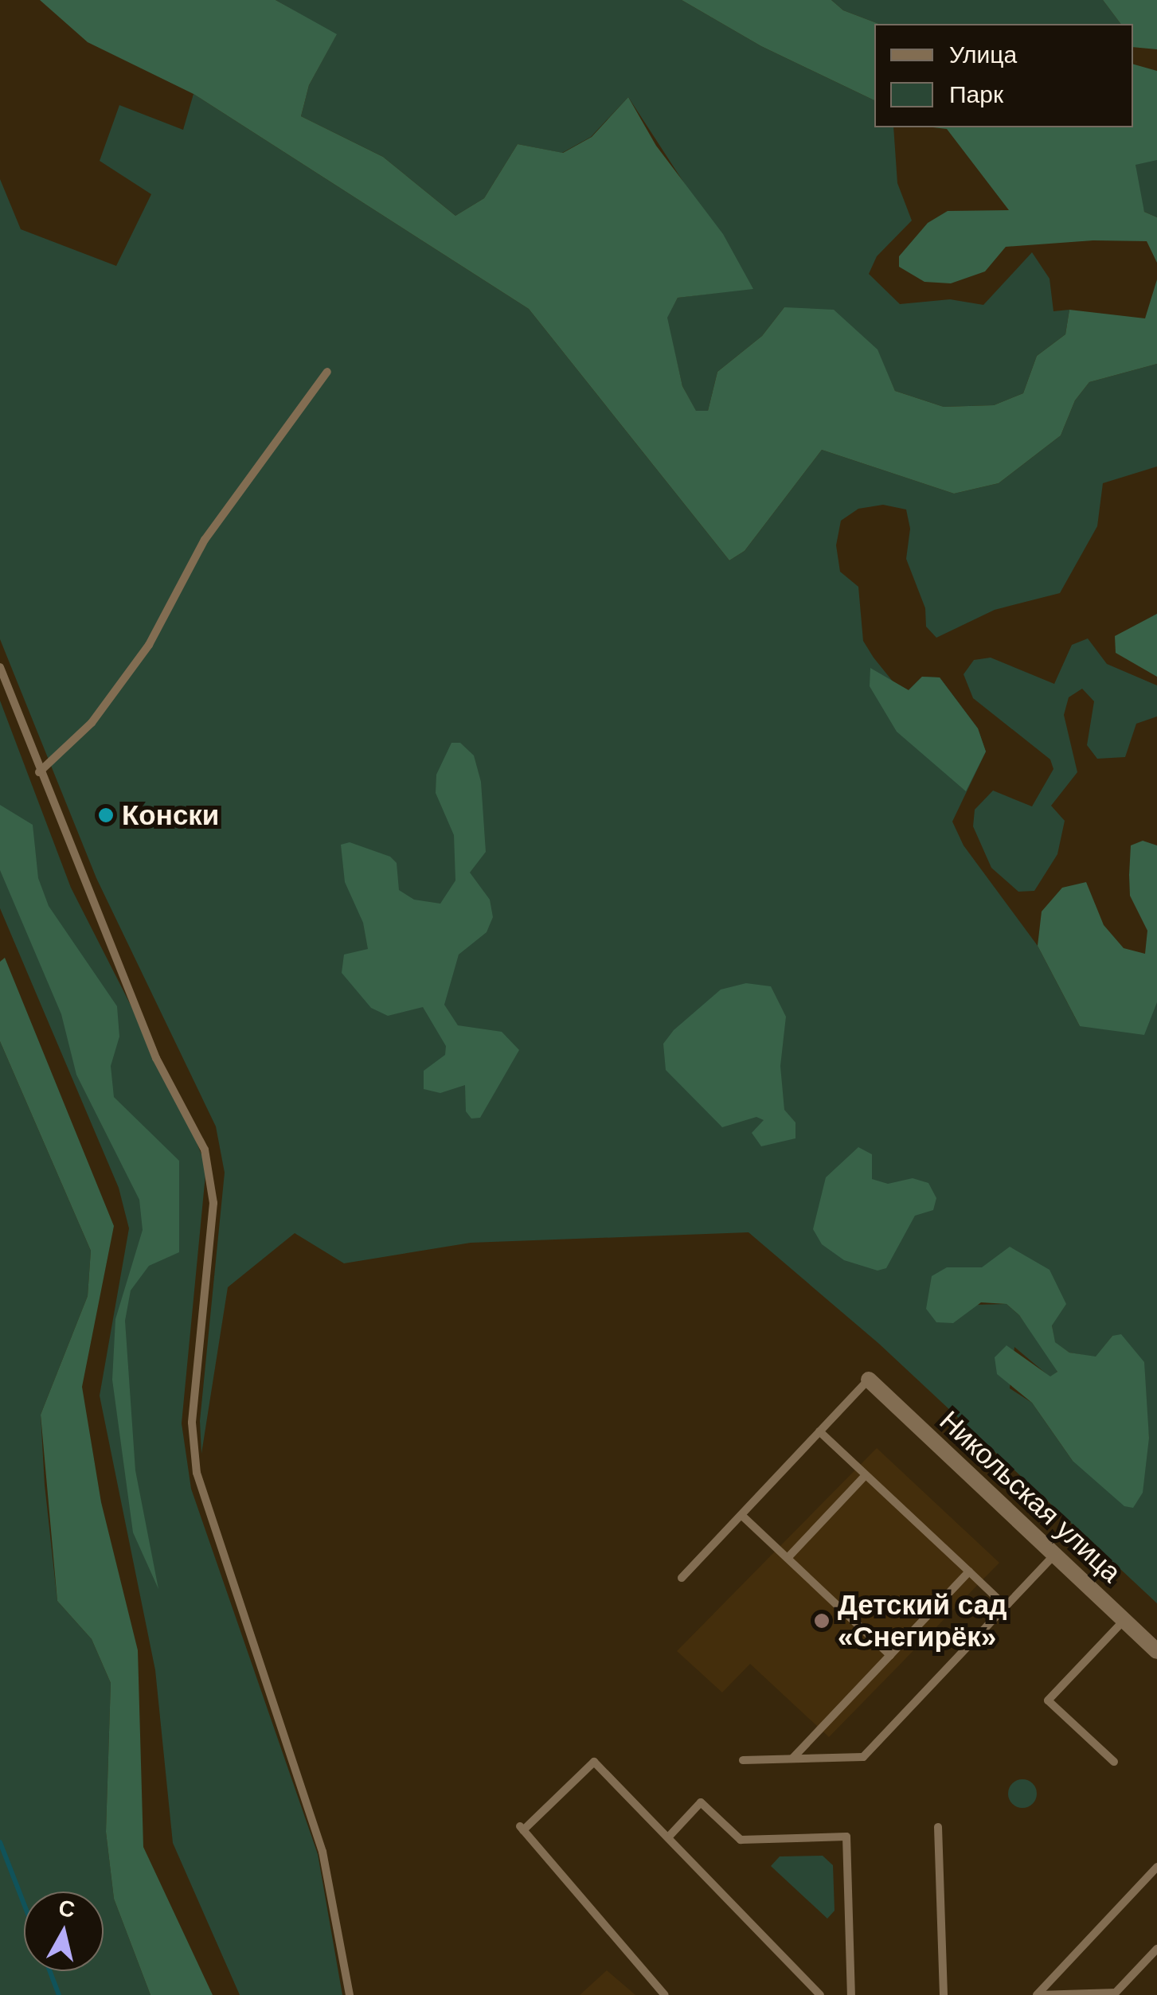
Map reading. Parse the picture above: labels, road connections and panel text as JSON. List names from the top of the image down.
{
  "streets": {
    "street": ["Никольская улица"]
  },
  "places": ["Конски", "Детский сад «Снегирёк»"],
  "legend": ["Улица", "Парк"],
  "north": "top"
}
